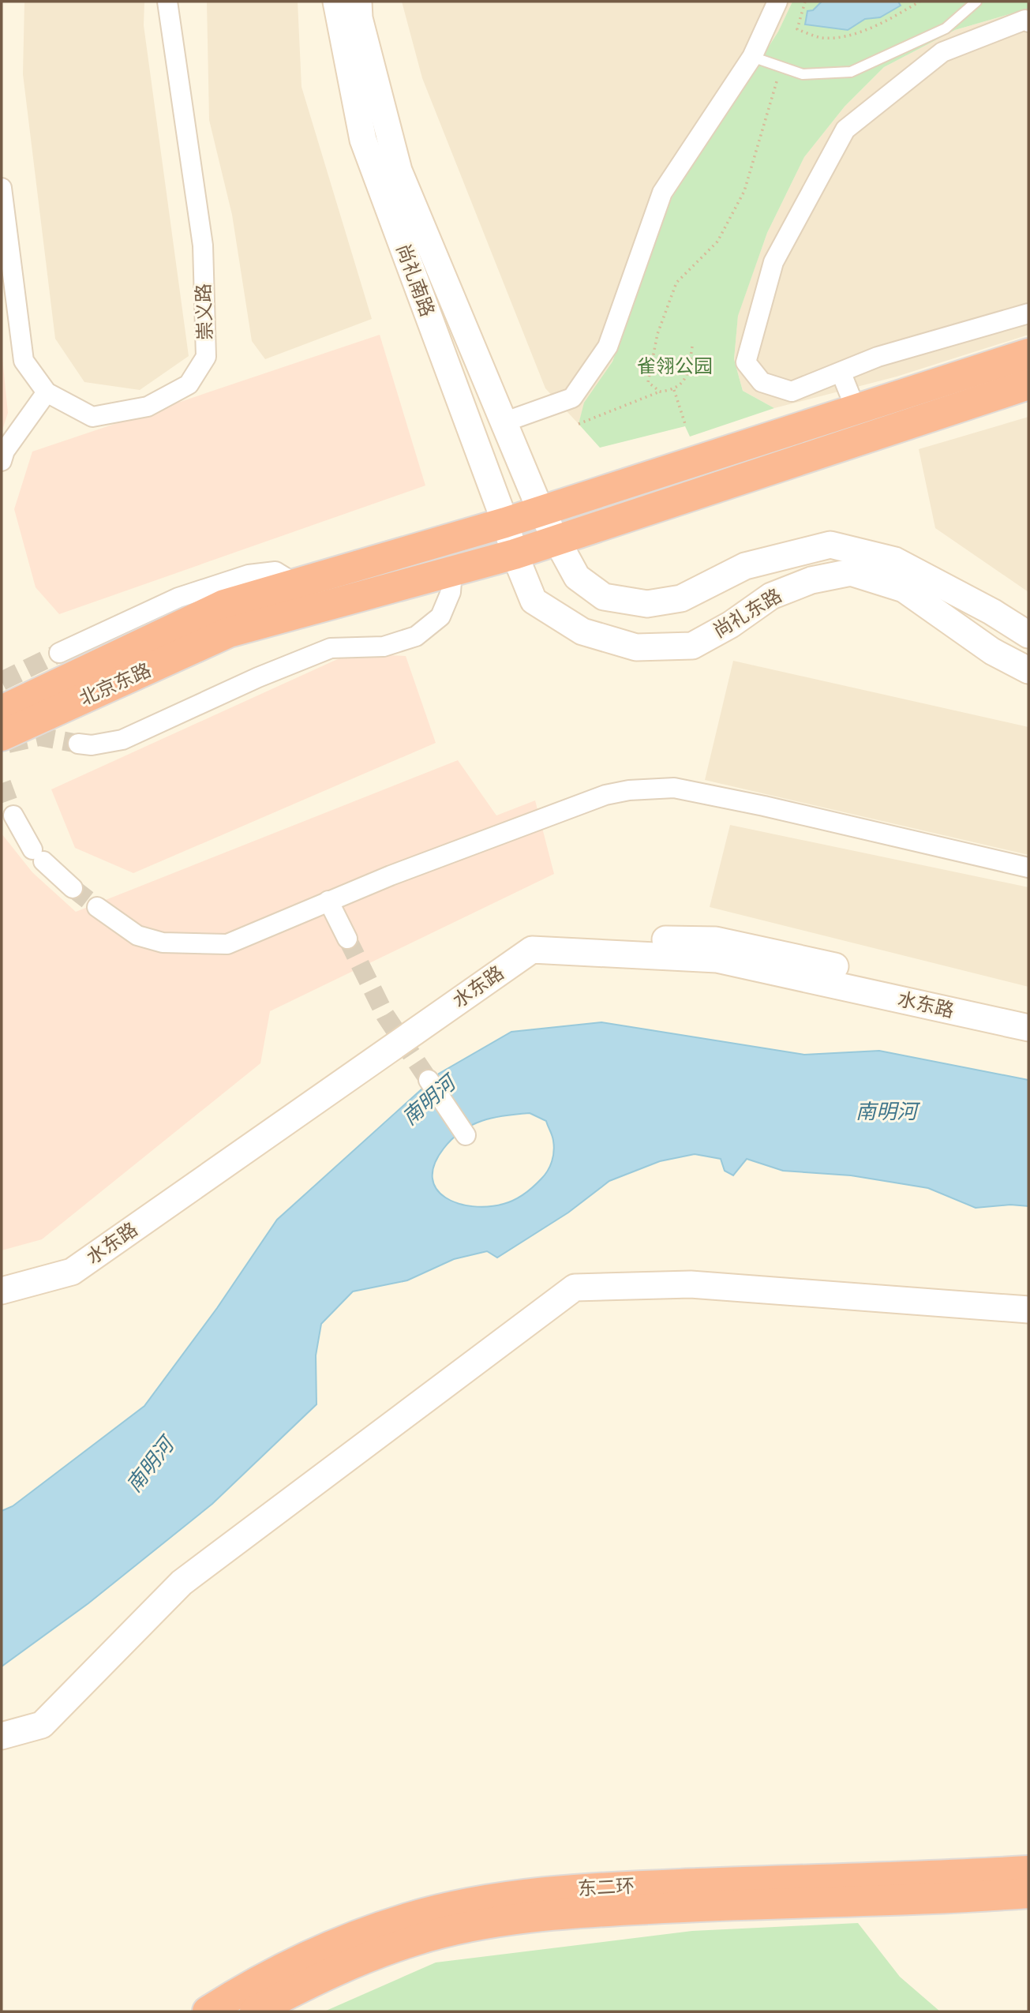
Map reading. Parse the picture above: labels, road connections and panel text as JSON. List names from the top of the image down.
{
  "streets": {
    "highway": ["北京东路", "东二环"],
    "main road": ["尚礼南路", "尚礼东路", "水东路"],
    "street": ["崇义路"]
  },
  "crossings": [
    ["尚礼南路", "尚礼东路"]
  ],
  "water": ["南明河"],
  "parks": ["雀翎公园"]
}
